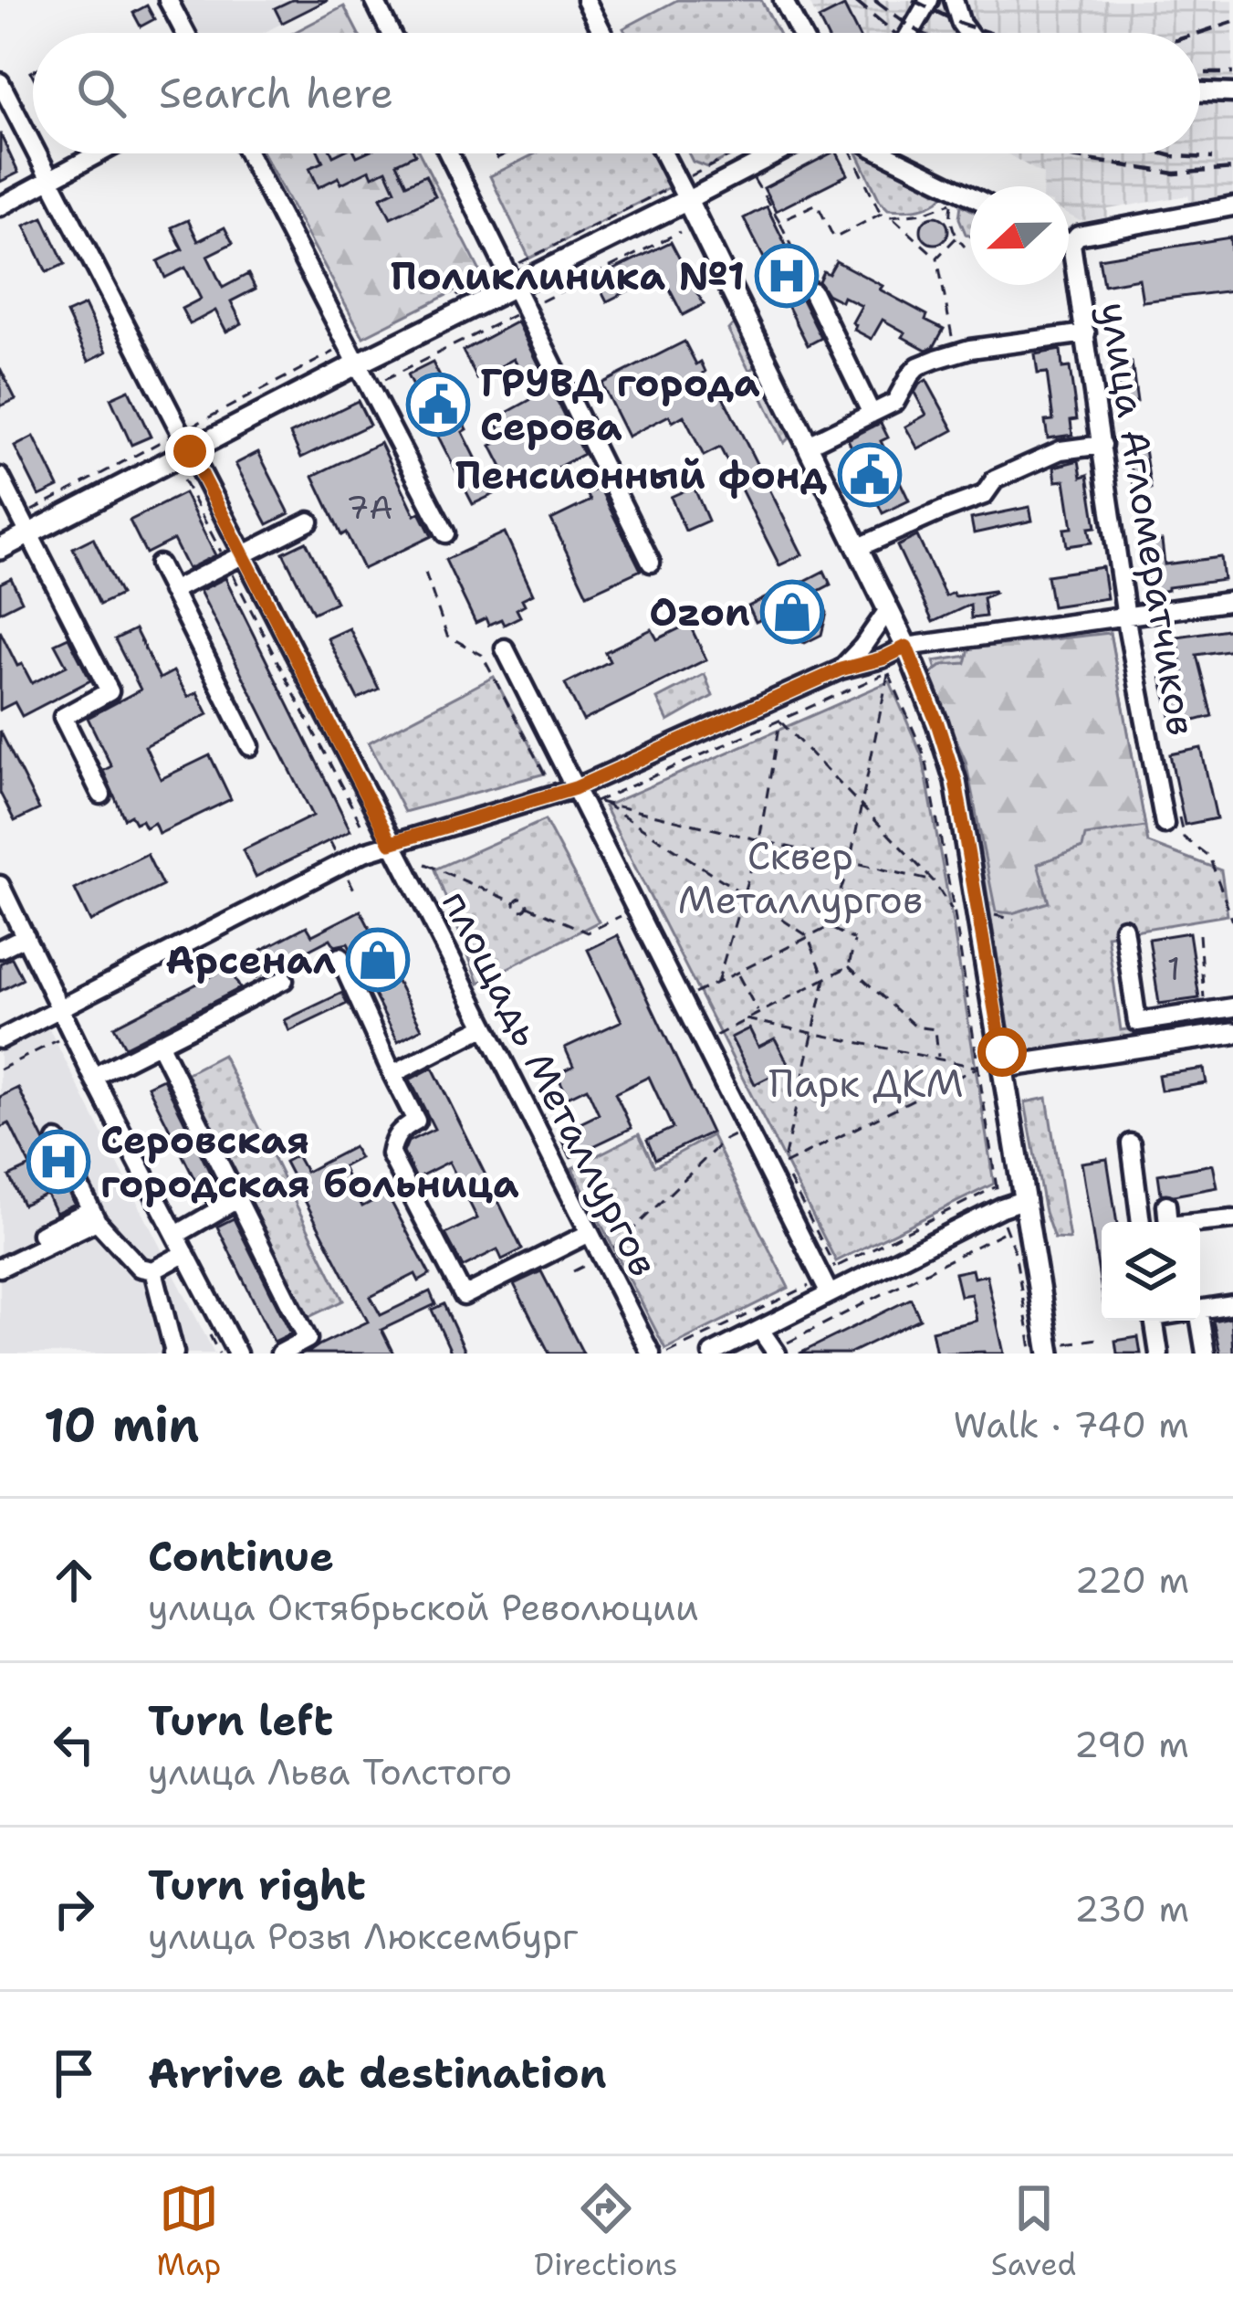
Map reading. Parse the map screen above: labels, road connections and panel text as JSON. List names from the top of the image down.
{
  "streets": {
    "street": ["улица Агломератчиков", "площадь Металлургов"]
  },
  "parks": ["Сквер Металлургов", "Парк ДКМ"],
  "places": {
    "hospital": ["Поликлиника №1", "Серовская городская больница"],
    "public building": ["ГРУВД города Серова", "Пенсионный фонд"],
    "shop": ["Ozon", "Арсенал"]
  },
  "house_numbers": ["7А", "1"],
  "north": "left",
  "page": {
    "search": "Search here",
    "heading": ["10 min", "Walk · 740 m"],
    "list": [
      ["Continue", "улица Октябрьской Революции", "220 m"],
      ["Turn left", "улица Льва Толстого", "290 m"],
      ["Turn right", "улица Розы Люксембург", "230 m"],
      "Arrive at destination"
    ],
    "nav": ["Map", "Directions", "Saved"]
  }
}
